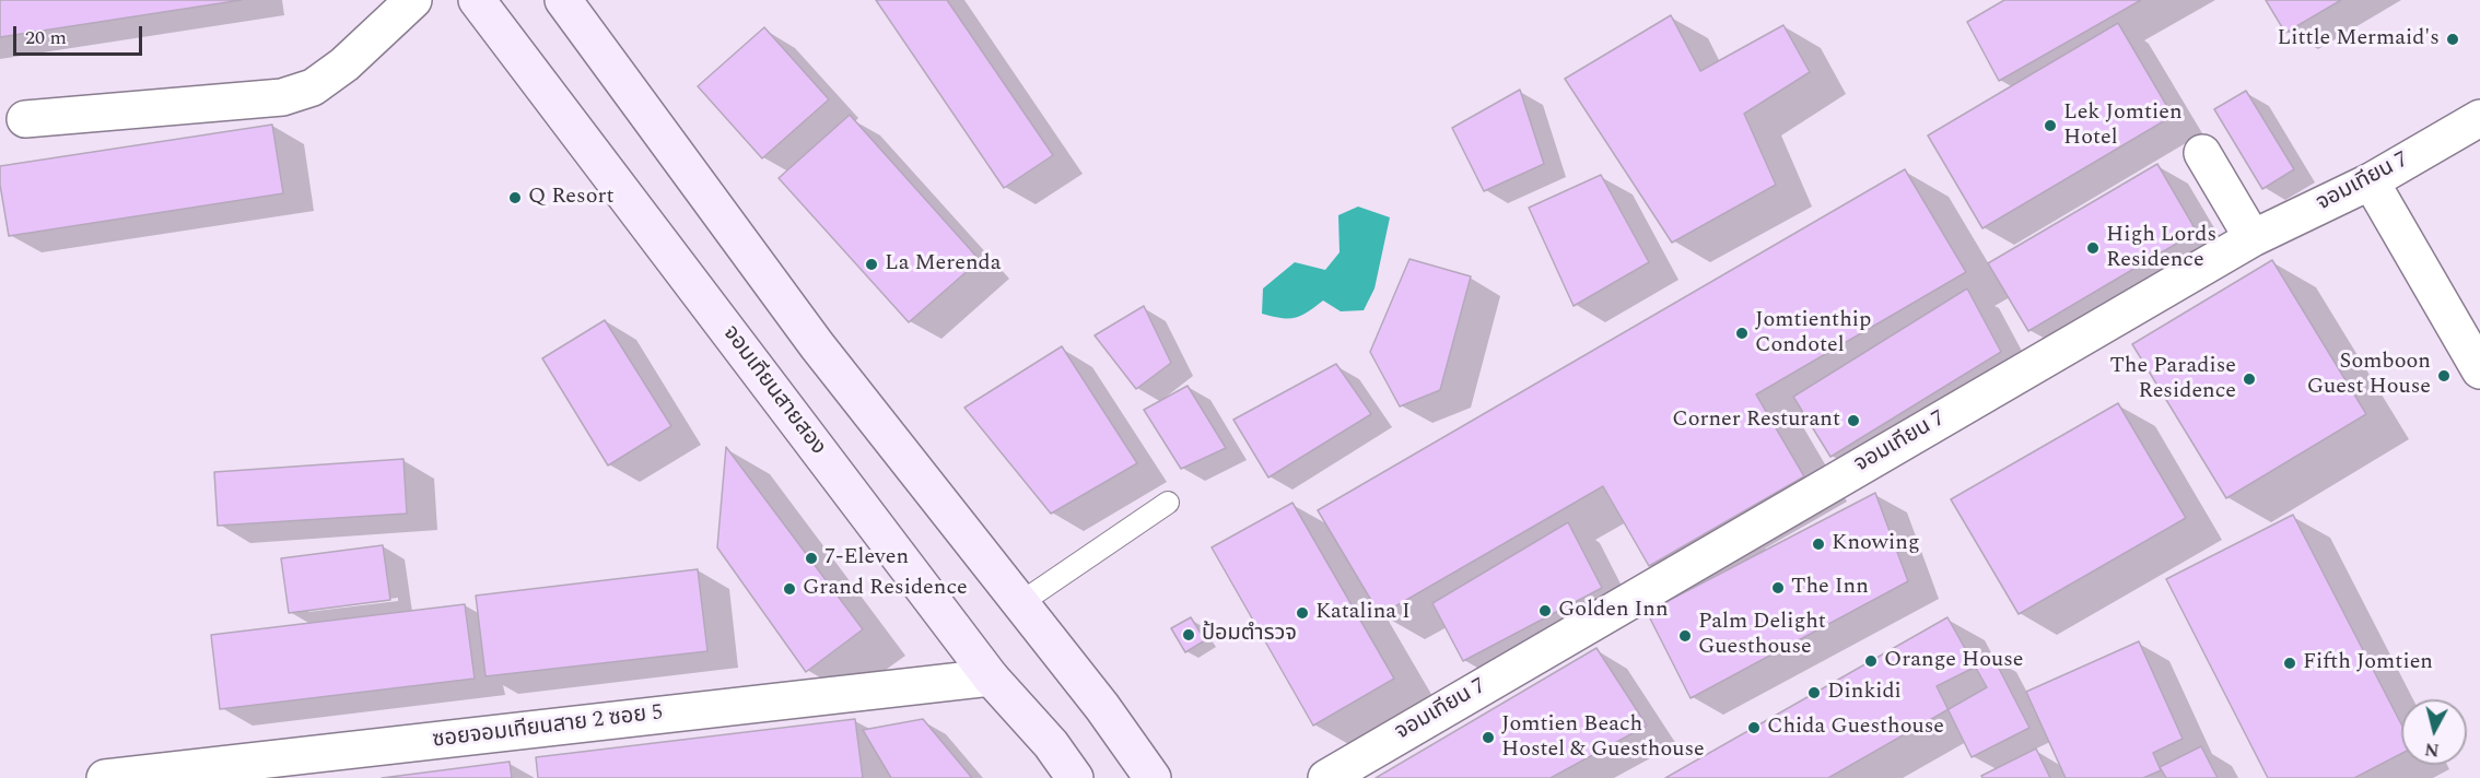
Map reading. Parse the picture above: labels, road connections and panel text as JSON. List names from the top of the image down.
{
  "streets": {
    "main road": ["จอมเทียนสายสอง"],
    "street": ["จอมเทียน 7", "ซอยจอมเทียนสาย 2 ซอย 5"]
  },
  "crossings": [
    ["จอมเทียนสายสอง", "ซอยจอมเทียนสาย 2 ซอย 5"]
  ],
  "places": [
    "Little Mermaid's",
    "Lek Jomtien Hotel",
    "Q Resort",
    "High Lords Residence",
    "La Merenda",
    "Jomtienthip Condotel",
    "Somboon Guest House",
    "The Paradise Residence",
    "Corner Resturant",
    "Knowing",
    "7-Eleven",
    "The Inn",
    "Grand Residence",
    "Golden Inn",
    "Katalina I",
    "ป้อมตำรวจ",
    "Palm Delight Guesthouse",
    "Orange House",
    "Fifth Jomtien",
    "Dinkidi",
    "Chida Guesthouse",
    "Jomtien Beach Hostel & Guesthouse"
  ],
  "scale_bar": "20 m",
  "north": "bottom"
}
